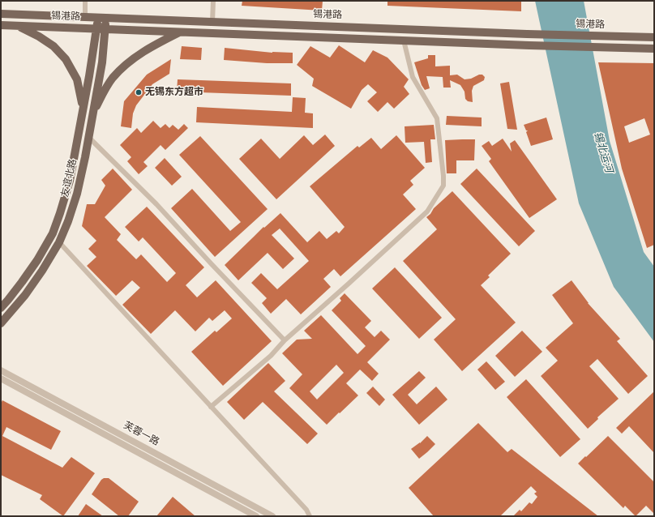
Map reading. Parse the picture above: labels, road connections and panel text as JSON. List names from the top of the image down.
{
  "streets": {
    "main road": ["锡港路", "友谊北路"],
    "street": ["芙蓉一路"]
  },
  "crossings": [
    ["锡港路", "友谊北路"]
  ],
  "water": ["锡北运河"],
  "places": ["无锡东方超市"]
}
